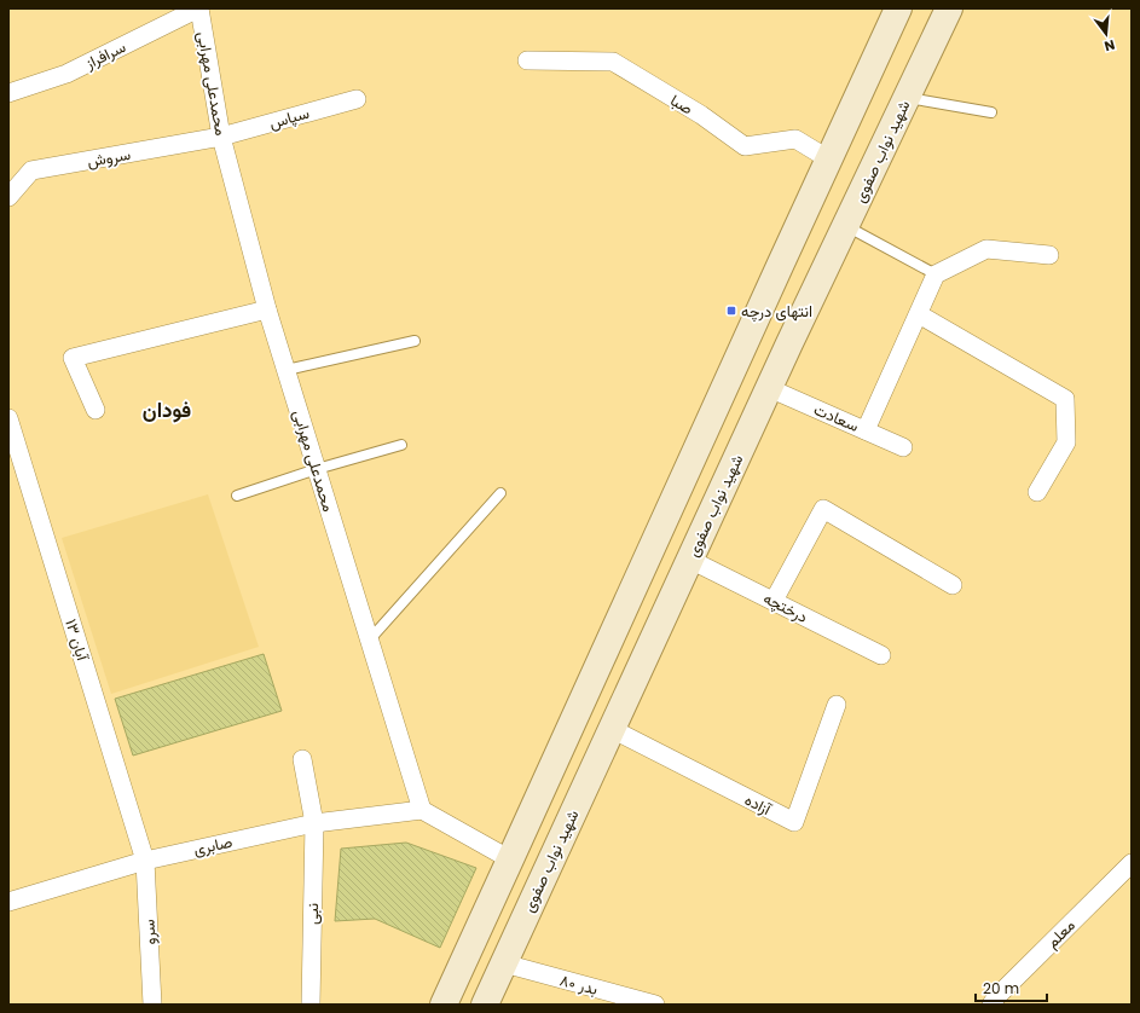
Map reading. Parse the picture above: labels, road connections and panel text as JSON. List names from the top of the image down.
{
  "streets": {
    "main road": ["شهید نواب صفوی"],
    "street": [
      "سرافراز",
      "محمدعلی مهرابی",
      "صبا",
      "سپاس",
      "سروش",
      "سعادت",
      "درختچه",
      "۱۳ آبان",
      "آزاده",
      "صابری",
      "نبی",
      "سرو",
      "معلم",
      "بدر ۸۰"
    ]
  },
  "crossings": [
    ["سرافراز", "محمدعلی مهرابی"],
    ["محمدعلی مهرابی", "سپاس"],
    ["محمدعلی مهرابی", "سروش"],
    ["محمدعلی مهرابی", "صابری"],
    ["سپاس", "سروش"],
    ["شهید نواب صفوی", "سعادت"],
    ["شهید نواب صفوی", "درختچه"],
    ["شهید نواب صفوی", "آزاده"],
    ["شهید نواب صفوی", "بدر ۸۰"],
    ["۱۳ آبان", "صابری"],
    ["۱۳ آبان", "سرو"],
    ["صابری", "نبی"],
    ["صابری", "سرو"]
  ],
  "districts": ["فودان"],
  "places": {
    "transit": ["انتهای درچه"]
  },
  "scale_bar": "20 m",
  "north": "bottom"
}
